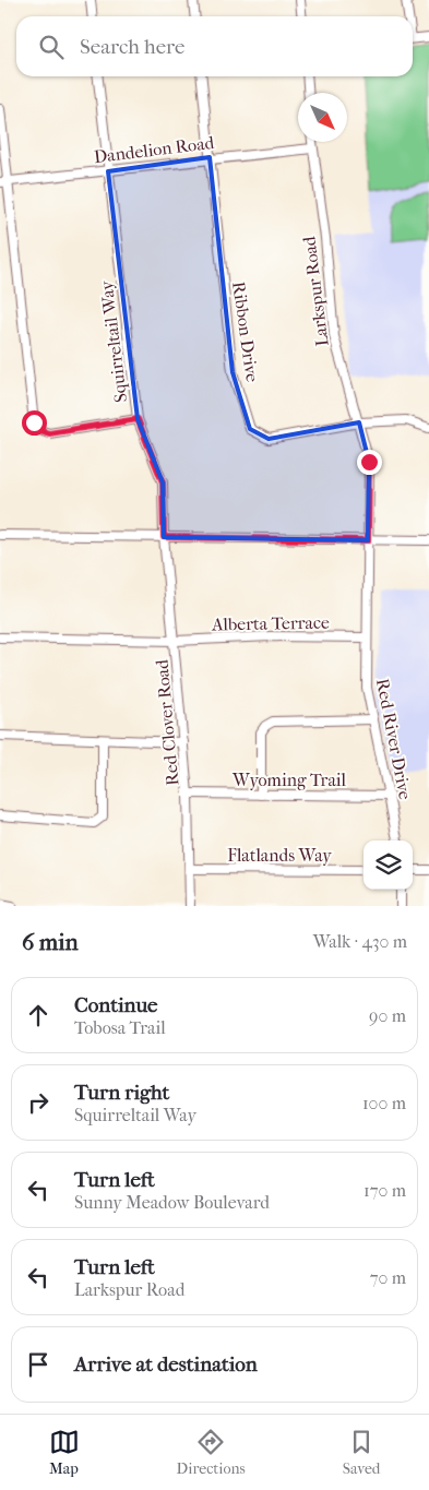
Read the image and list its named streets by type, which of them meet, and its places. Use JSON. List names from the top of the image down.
{
  "streets": {
    "street": [
      "Dandelion Road",
      "Larkspur Road",
      "Ribbon Drive",
      "Squirreltail Way",
      "Alberta Terrace",
      "Red Clover Road",
      "Red River Drive",
      "Wyoming Trail",
      "Flatlands Way"
    ]
  },
  "crossings": [
    ["Dandelion Road", "Larkspur Road"],
    ["Dandelion Road", "Ribbon Drive"],
    ["Dandelion Road", "Squirreltail Way"],
    ["Larkspur Road", "Ribbon Drive"],
    ["Larkspur Road", "Red River Drive"],
    ["Squirreltail Way", "Red Clover Road"],
    ["Alberta Terrace", "Red Clover Road"],
    ["Alberta Terrace", "Red River Drive"],
    ["Red Clover Road", "Wyoming Trail"],
    ["Red Clover Road", "Flatlands Way"],
    ["Red River Drive", "Wyoming Trail"]
  ],
  "north": "bottom right",
  "page": {
    "search": "Search here",
    "heading": ["6 min", "Walk · 430 m"],
    "list": [
      ["Continue", "Tobosa Trail", "90 m"],
      ["Turn right", "Squirreltail Way", "100 m"],
      ["Turn left", "Sunny Meadow Boulevard", "170 m"],
      ["Turn left", "Larkspur Road", "70 m"],
      "Arrive at destination"
    ],
    "nav": ["Map", "Directions", "Saved"]
  }
}
